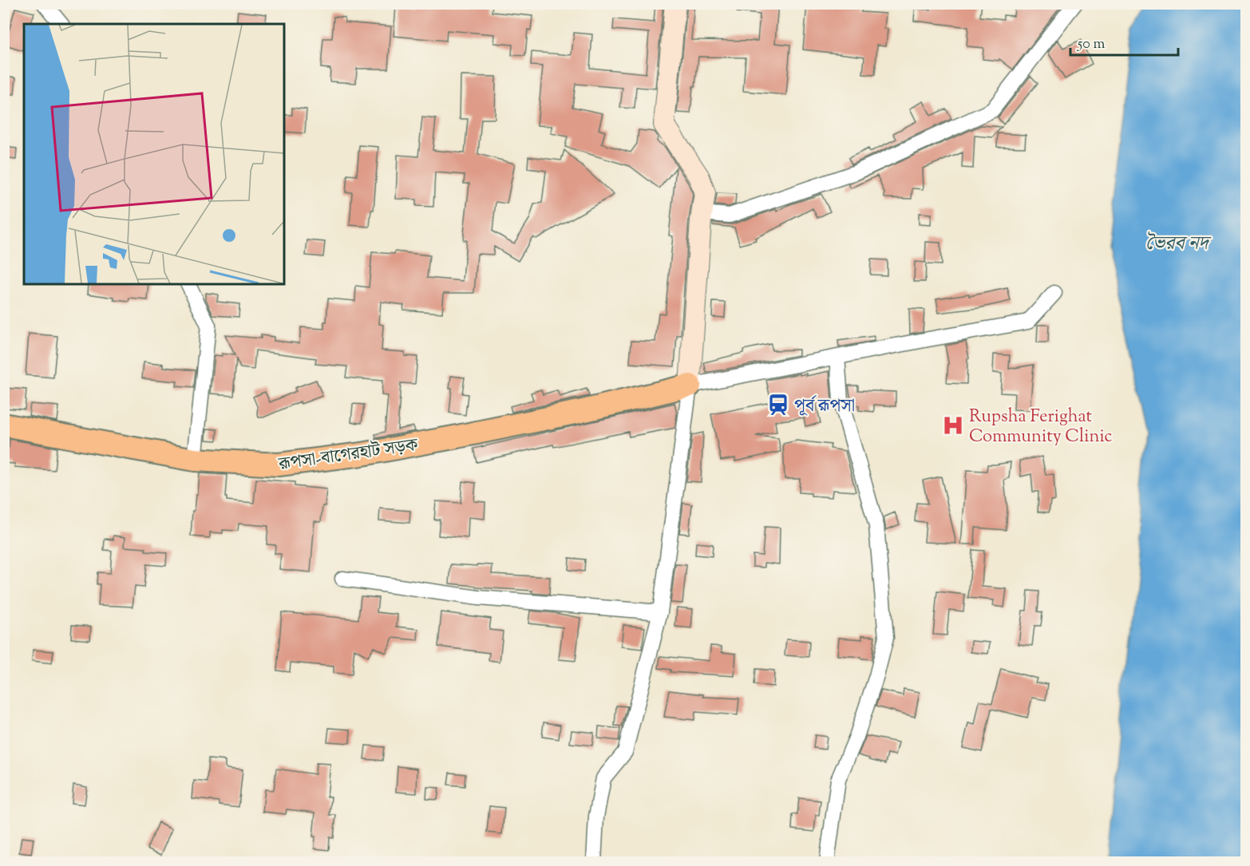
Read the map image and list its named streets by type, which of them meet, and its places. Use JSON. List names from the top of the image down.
{
  "streets": {
    "main road": ["রূপসা-বাগেরহাট সড়ক"]
  },
  "water": ["ভৈরব নদ"],
  "places": {
    "station": ["পূর্ব রূপসা"],
    "hospital": ["Rupsha Ferighat Community Clinic"]
  },
  "scale_bar": "50 m"
}
